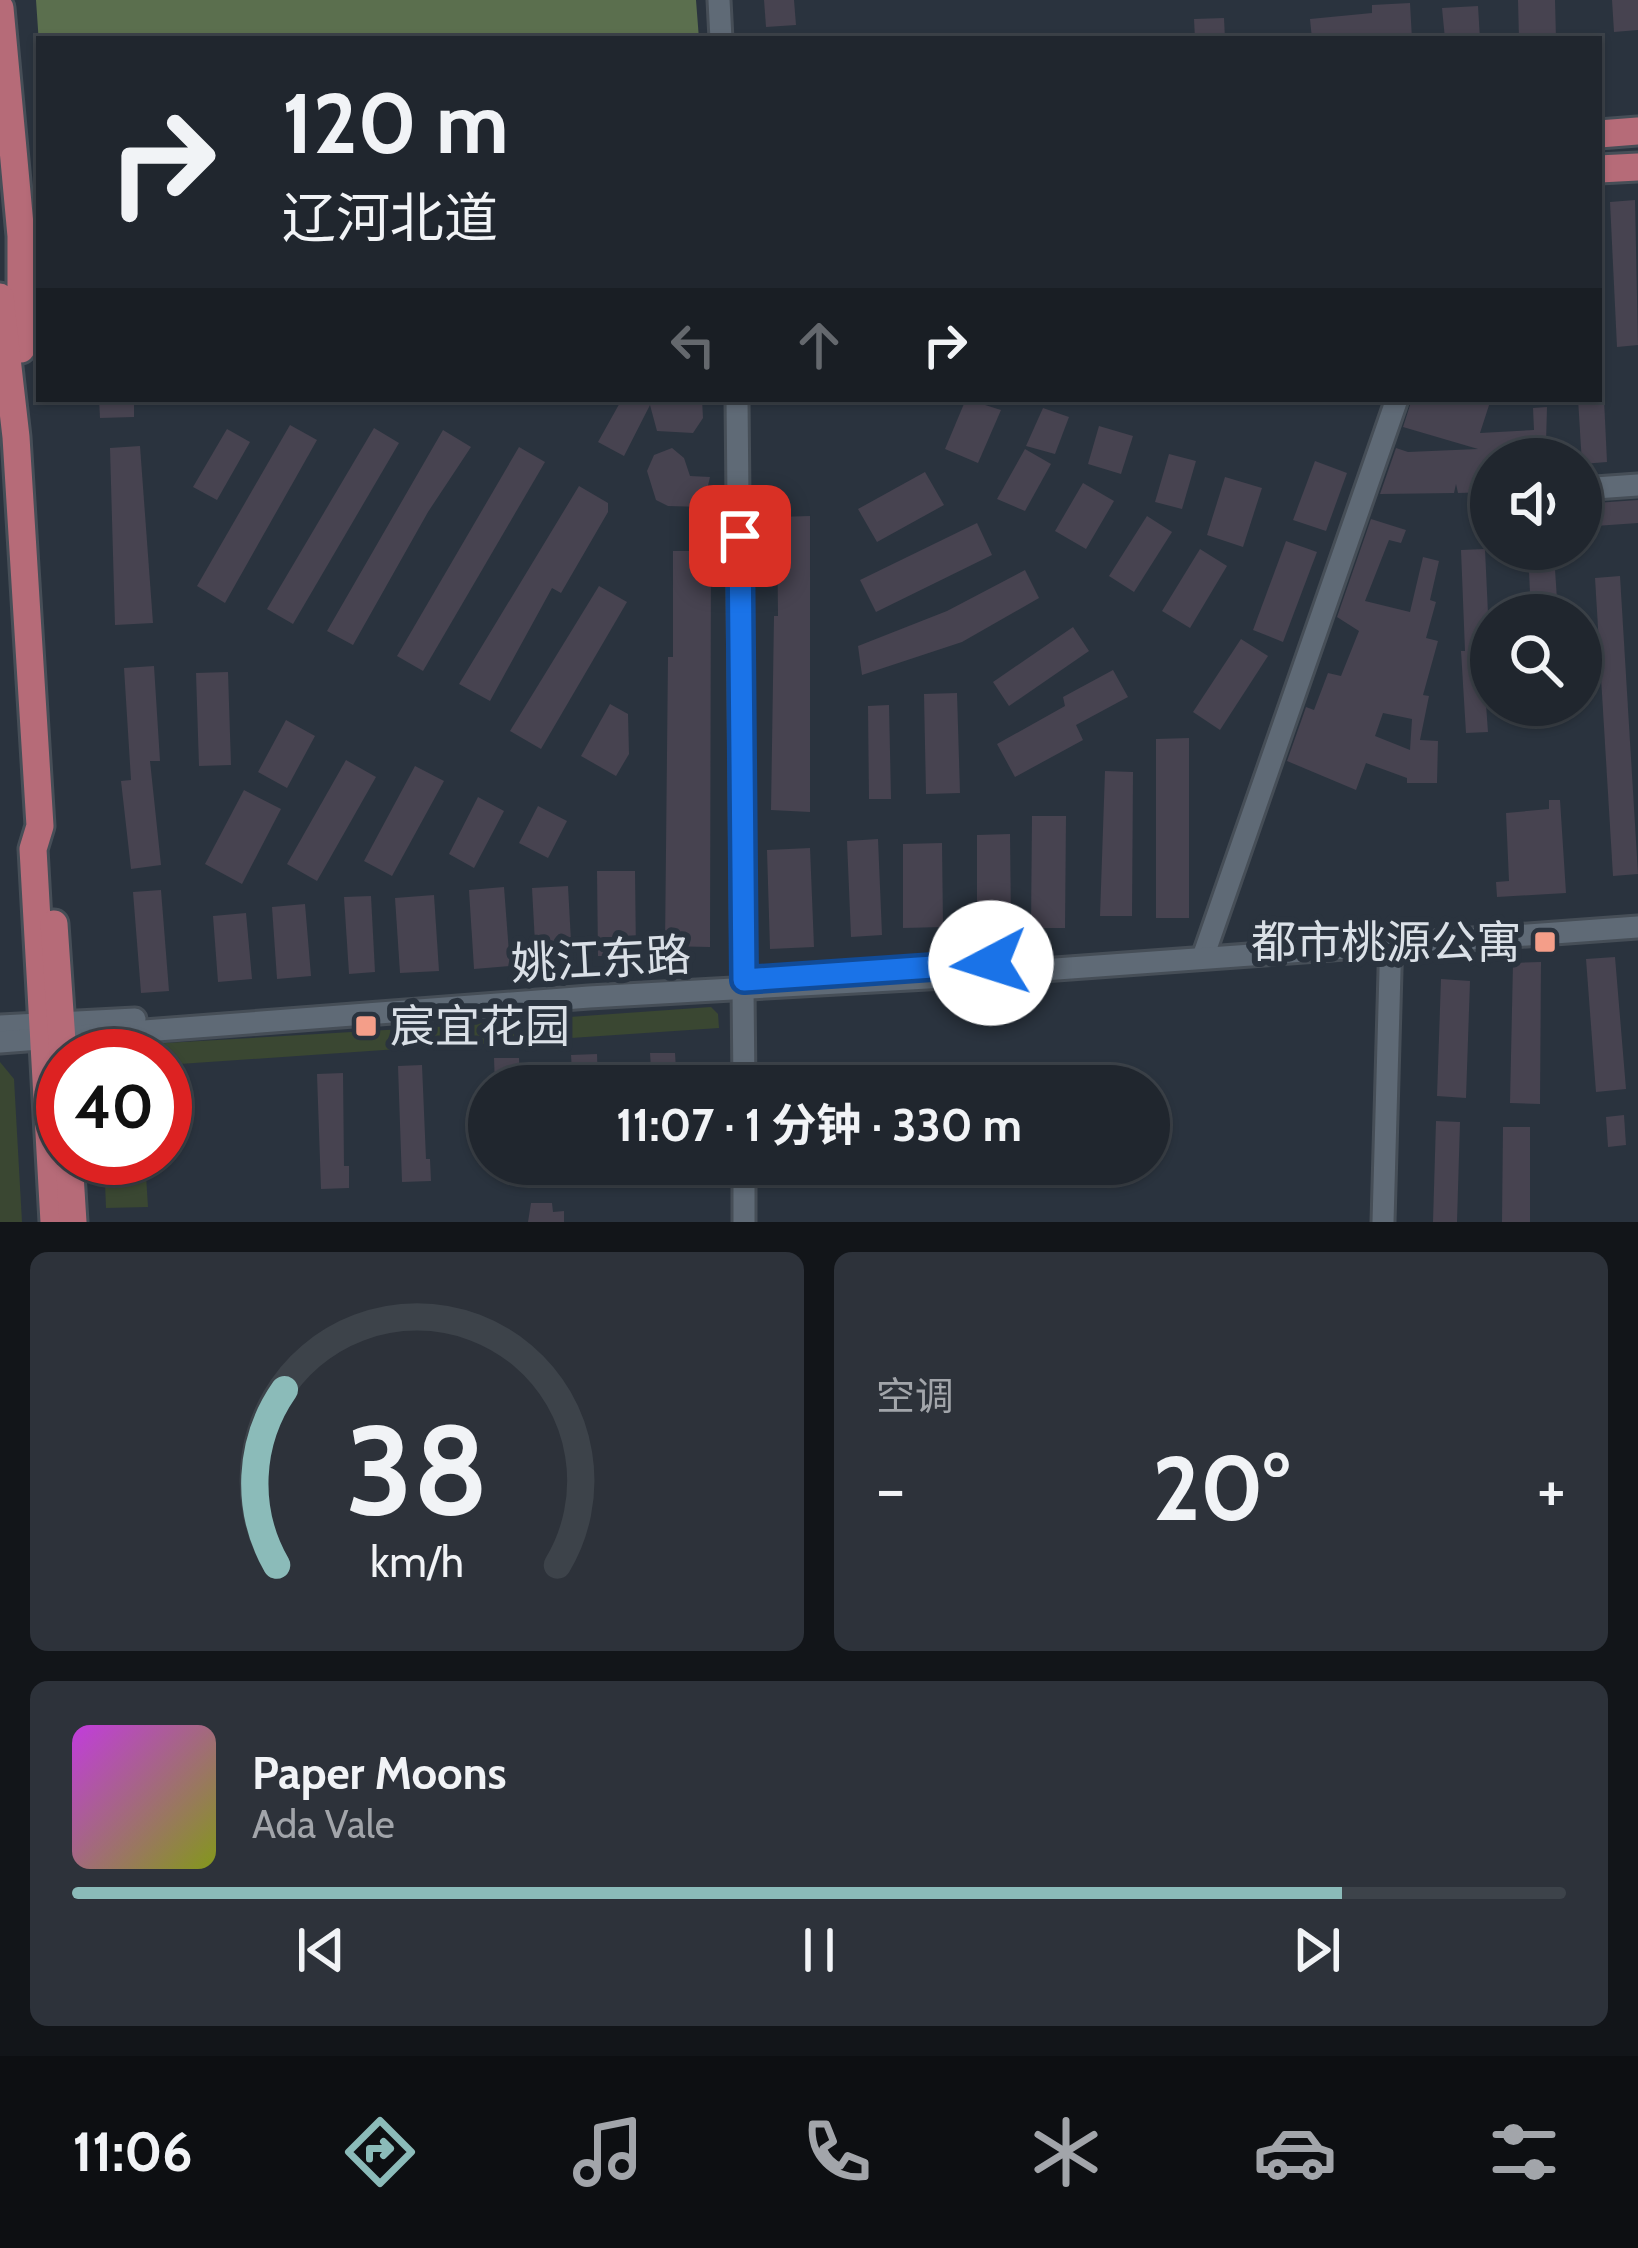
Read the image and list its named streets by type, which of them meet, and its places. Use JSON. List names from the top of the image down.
{
  "streets": {
    "street": ["姚江东路"]
  },
  "places": {
    "transit": ["都市桃源公寓", "宸宜花园"]
  },
  "page": {
    "turn": ["120 m", "辽河北道"],
    "limit": "40",
    "trip": "11:07 · 1 分钟 · 330 m",
    "tile": "空调",
    "heat": ["−", "20°", "+"],
    "song": ["Paper Moons", "Ada Vale"],
    "tabs": "11:06",
    "gauge": ["38", "km/h"]
  }
}
